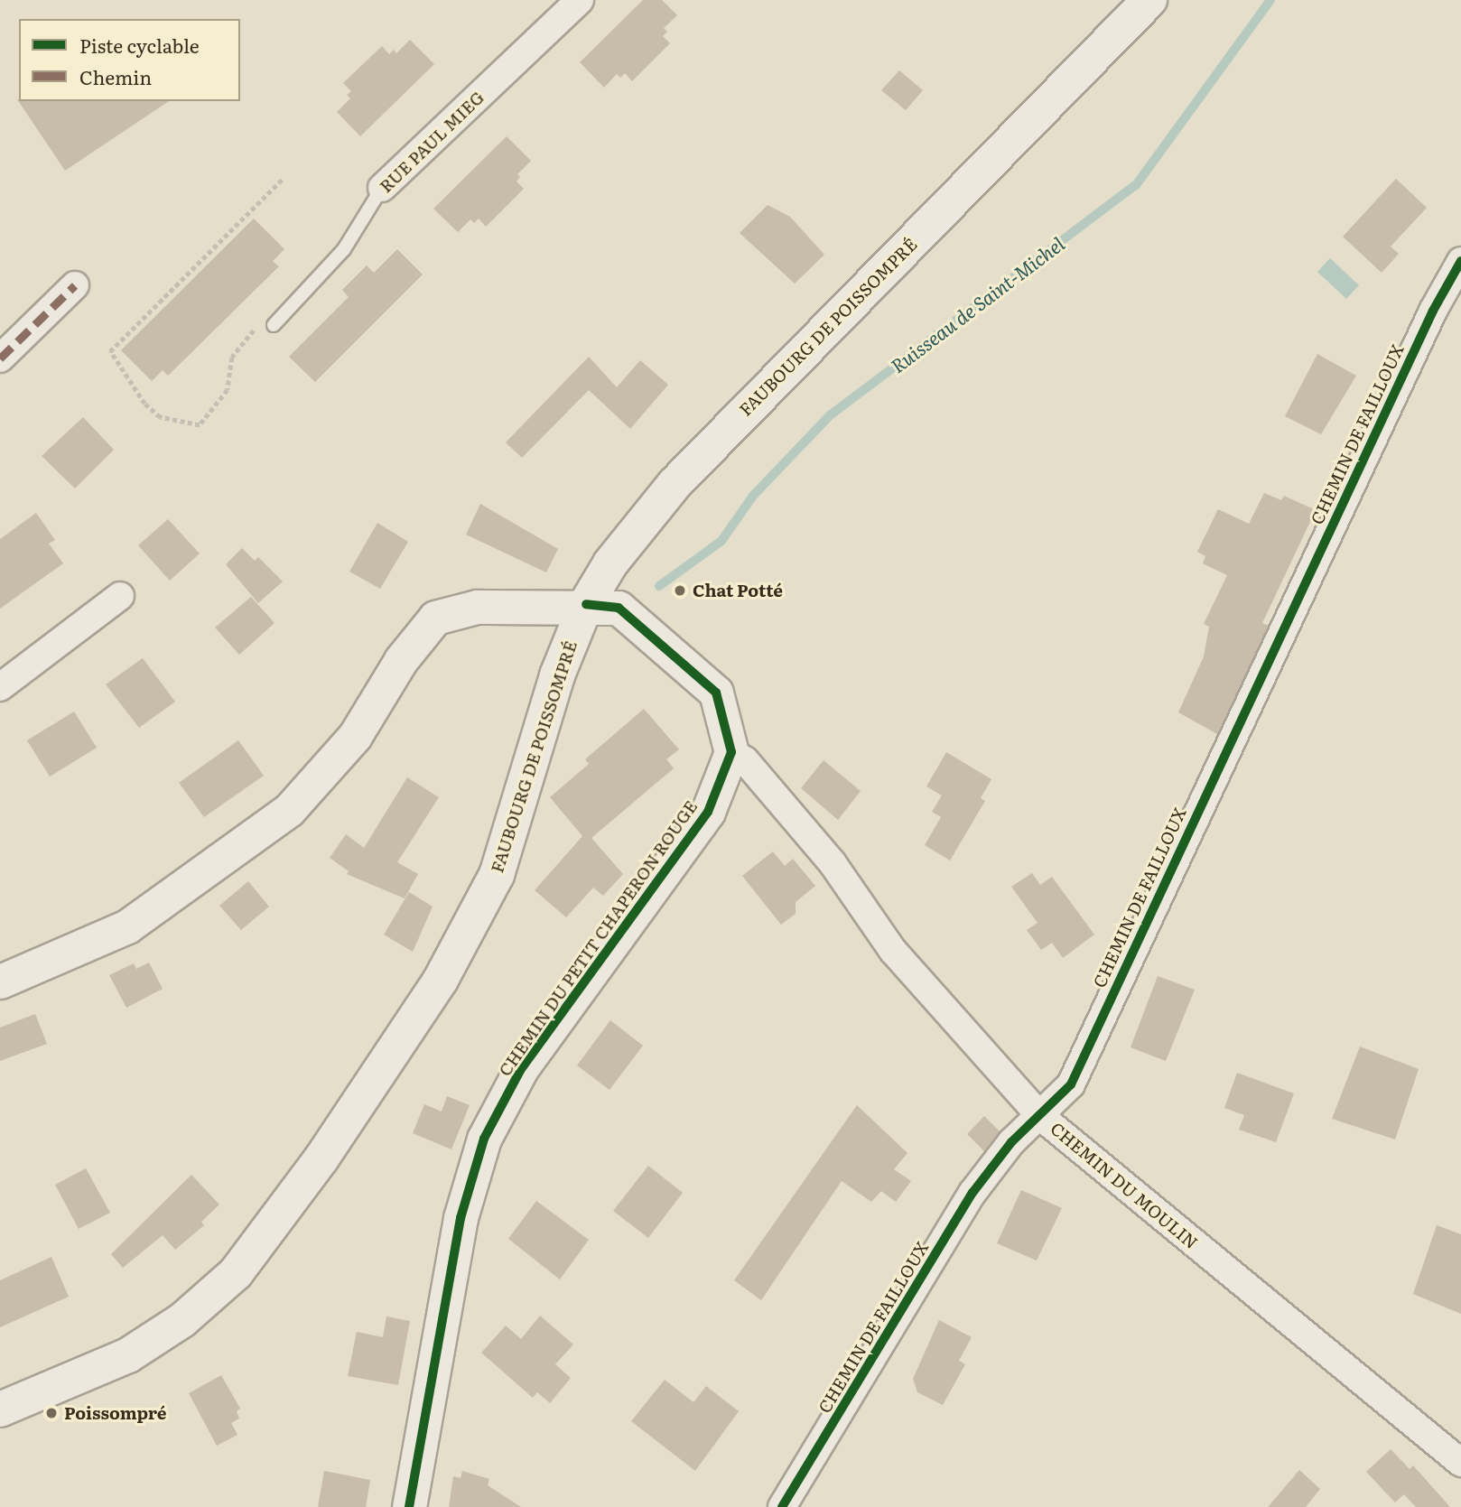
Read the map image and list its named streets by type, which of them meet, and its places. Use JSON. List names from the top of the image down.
{
  "streets": {
    "main road": ["FAUBOURG DE POISSOMPRÉ"],
    "street": [
      "RUE PAUL MIEG",
      "CHEMIN DE FAILLOUX",
      "CHEMIN DU PETIT CHAPERON ROUGE",
      "CHEMIN DU MOULIN"
    ]
  },
  "crossings": [
    ["CHEMIN DE FAILLOUX", "CHEMIN DU MOULIN"],
    ["CHEMIN DU PETIT CHAPERON ROUGE", "CHEMIN DU MOULIN"]
  ],
  "water": ["Ruisseau de Saint-Michel"],
  "places": ["Chat Potté", "Poissompré"],
  "legend": ["Piste cyclable", "Chemin"]
}
